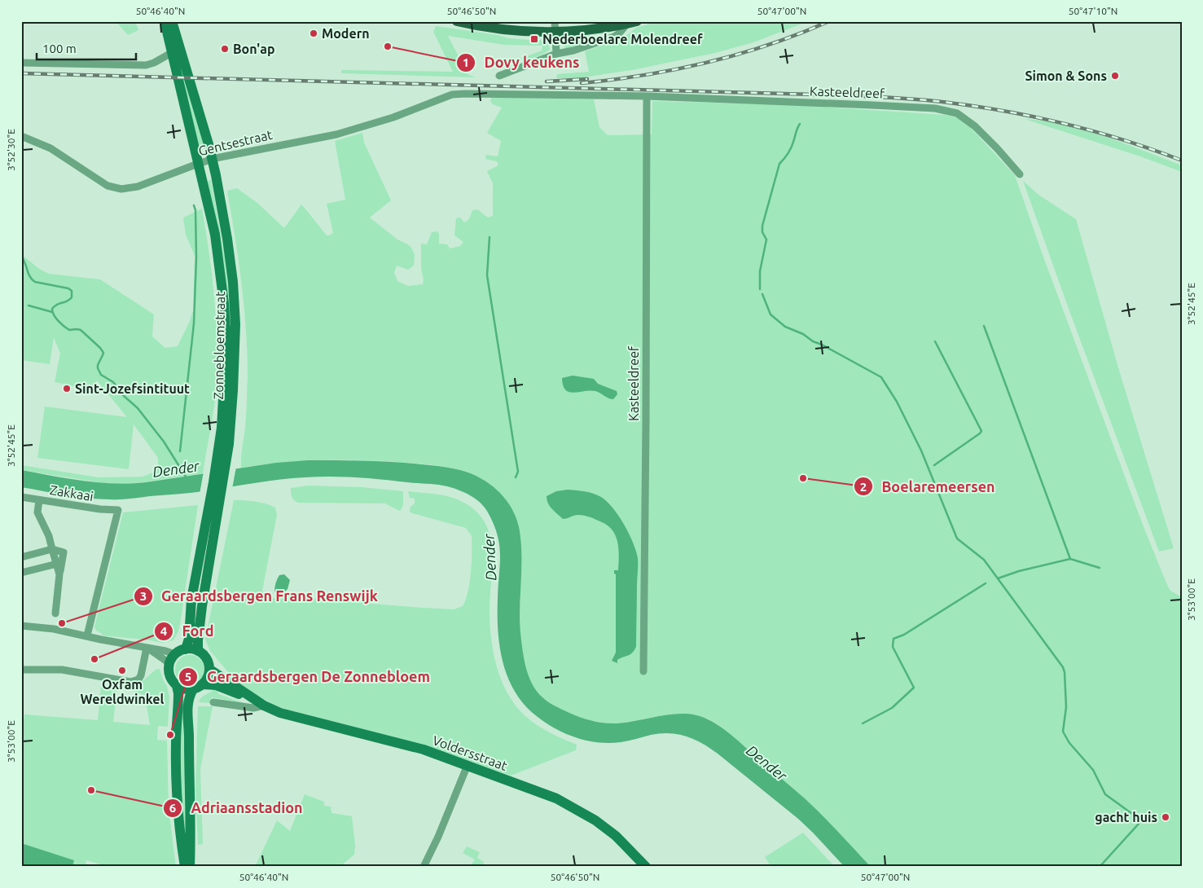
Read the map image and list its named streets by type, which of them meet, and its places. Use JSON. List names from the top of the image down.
{
  "streets": {
    "main road": ["Zonnebloemstraat", "Voldersstraat"],
    "street": ["Kasteeldreef", "Gentsestraat", "Zakkaai"]
  },
  "crossings": [
    ["Kasteeldreef", "Gentsestraat"],
    ["Gentsestraat", "Zonnebloemstraat"],
    ["Zonnebloemstraat", "Voldersstraat"]
  ],
  "water": ["Dender"],
  "places": {
    "other": [
      "Modern",
      "Dovy keukens",
      "Bon'ap",
      "Simon & Sons",
      "Sint-Jozefsintituut",
      "Boelaremeersen",
      "Geraardsbergen Frans Renswijk",
      "Ford",
      "Oxfam Wereldwinkel",
      "Geraardsbergen De Zonnebloem",
      "Adriaansstadion",
      "gacht huis"
    ],
    "transit": ["Nederboelare Molendreef"]
  },
  "scale_bar": "100 m",
  "coordinates": [
    "50°46'40\"N",
    "50°46'50\"N",
    "50°47'00\"N",
    "50°47'10\"N",
    "3°52'30\"E",
    "3°52'45\"E",
    "3°53'00\"E"
  ]
}
